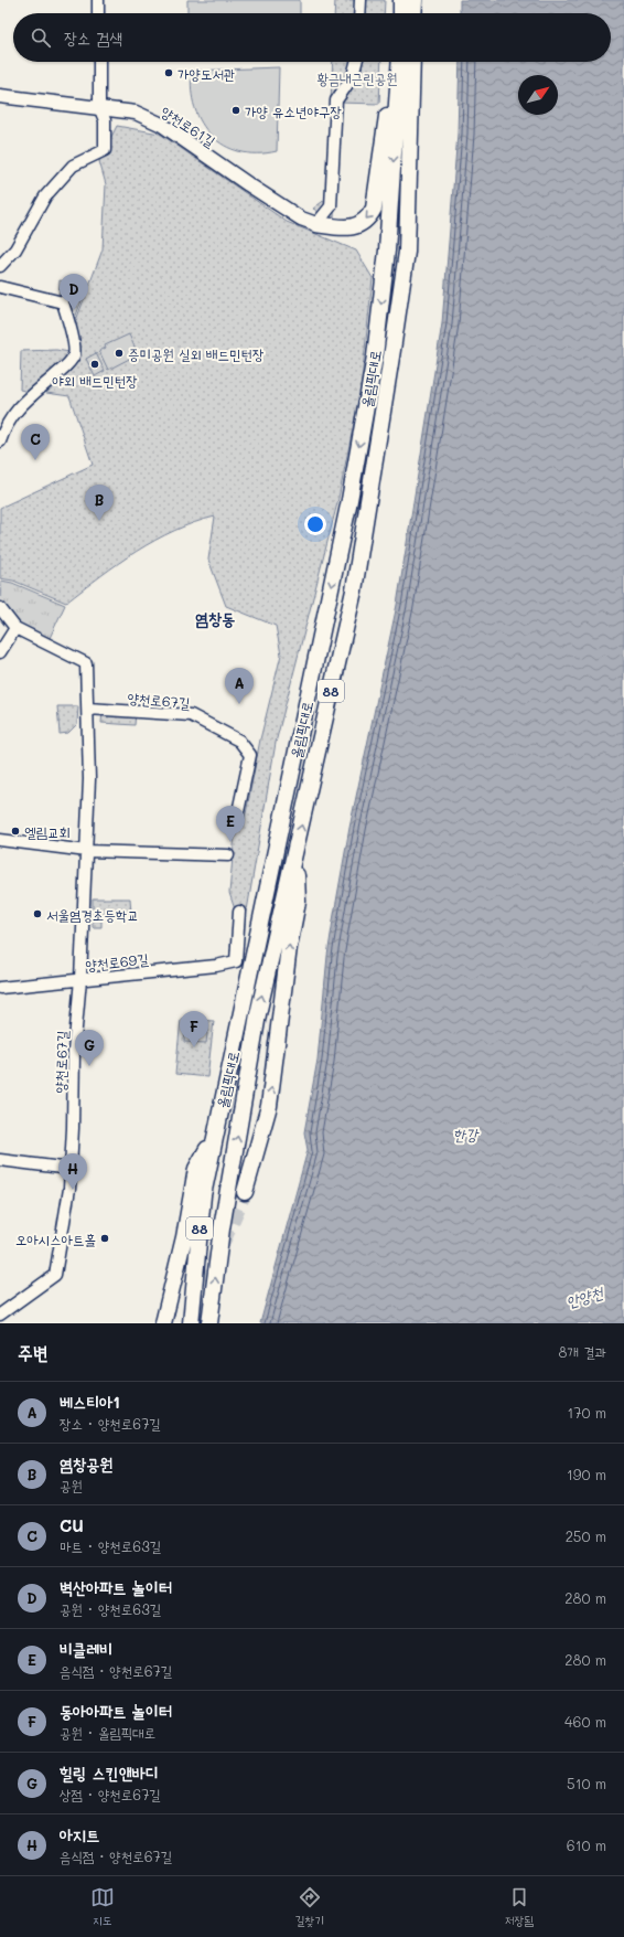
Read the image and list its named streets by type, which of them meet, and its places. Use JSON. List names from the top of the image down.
{
  "streets": {
    "highway": ["올림픽대로", "88"],
    "main road": ["양천로61길"],
    "street": ["양천로67길", "양천로69길"]
  },
  "crossings": [
    ["양천로67길", "양천로69길"]
  ],
  "districts": ["염창동"],
  "water": ["한강", "안양천"],
  "parks": ["황금내근린공원"],
  "places": [
    "가양도서관",
    "가양 유소년야구장",
    "증미공원 실외 배드민턴장",
    "야외 배드민턴장",
    "엘림교회",
    "서울염경초등학교",
    "오아시스아트홀"
  ],
  "north": "top right",
  "page": {
    "search": "장소 검색",
    "pins": [
      "D",
      "C",
      "B",
      "A",
      "E",
      "F",
      "G",
      "H"
    ],
    "heading": ["주변", "8개 결과"],
    "list": [
      {
        "mark": "A",
        "name": "베스티아1",
        "note": "장소 · 양천로67길",
        "value": "170 m"
      },
      {
        "mark": "B",
        "name": "염창공원",
        "note": "공원",
        "value": "190 m"
      },
      {
        "mark": "C",
        "name": "CU",
        "note": "마트 · 양천로63길",
        "value": "250 m"
      },
      {
        "mark": "D",
        "name": "벽산아파트 놀이터",
        "note": "공원 · 양천로63길",
        "value": "280 m"
      },
      {
        "mark": "E",
        "name": "비클레비",
        "note": "음식점 · 양천로67길",
        "value": "280 m"
      },
      {
        "mark": "F",
        "name": "동아아파트 놀이터",
        "note": "공원 · 올림픽대로",
        "value": "460 m"
      },
      {
        "mark": "G",
        "name": "힐링 스킨앤바디",
        "note": "상점 · 양천로67길",
        "value": "510 m"
      },
      {
        "mark": "H",
        "name": "아지트",
        "note": "음식점 · 양천로67길",
        "value": "610 m"
      }
    ],
    "nav": ["지도", "길찾기", "저장됨"]
  }
}
